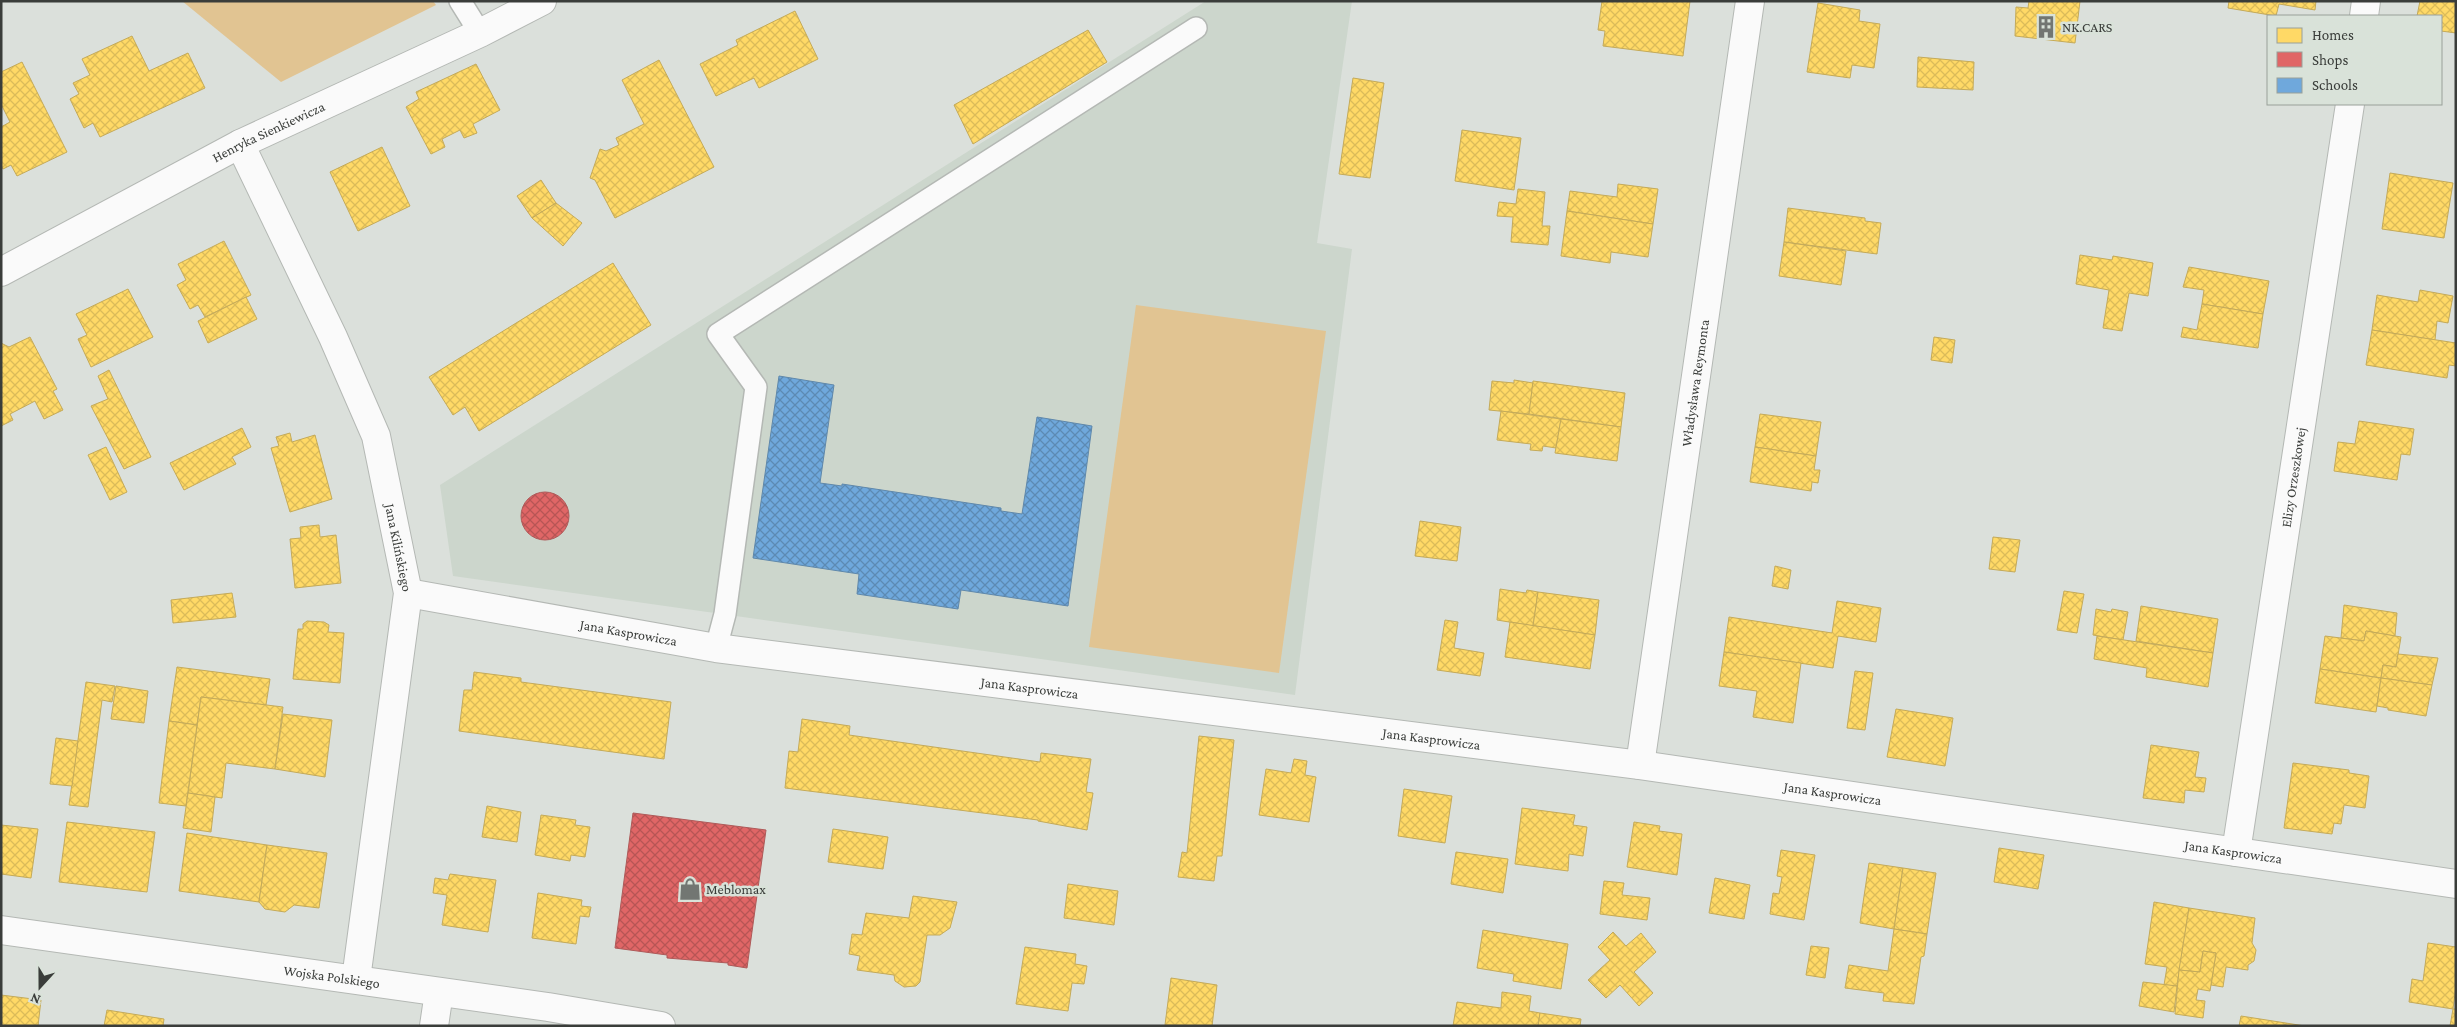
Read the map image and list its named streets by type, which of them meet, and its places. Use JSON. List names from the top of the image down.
{
  "streets": {
    "street": [
      "Henryka Sienkiewicza",
      "Władysława Reymonta",
      "Elizy Orzeszkowej",
      "Jana Kilińskiego",
      "Jana Kasprowicza",
      "Wojska Polskiego"
    ]
  },
  "crossings": [
    ["Henryka Sienkiewicza", "Jana Kilińskiego"],
    ["Władysława Reymonta", "Jana Kasprowicza"],
    ["Elizy Orzeszkowej", "Jana Kasprowicza"],
    ["Jana Kilińskiego", "Jana Kasprowicza"],
    ["Jana Kilińskiego", "Wojska Polskiego"]
  ],
  "places": {
    "building": ["NK.CARS"],
    "shop": ["Meblomax"]
  },
  "legend": ["Homes", "Shops", "Schools"],
  "north": "bottom"
}
